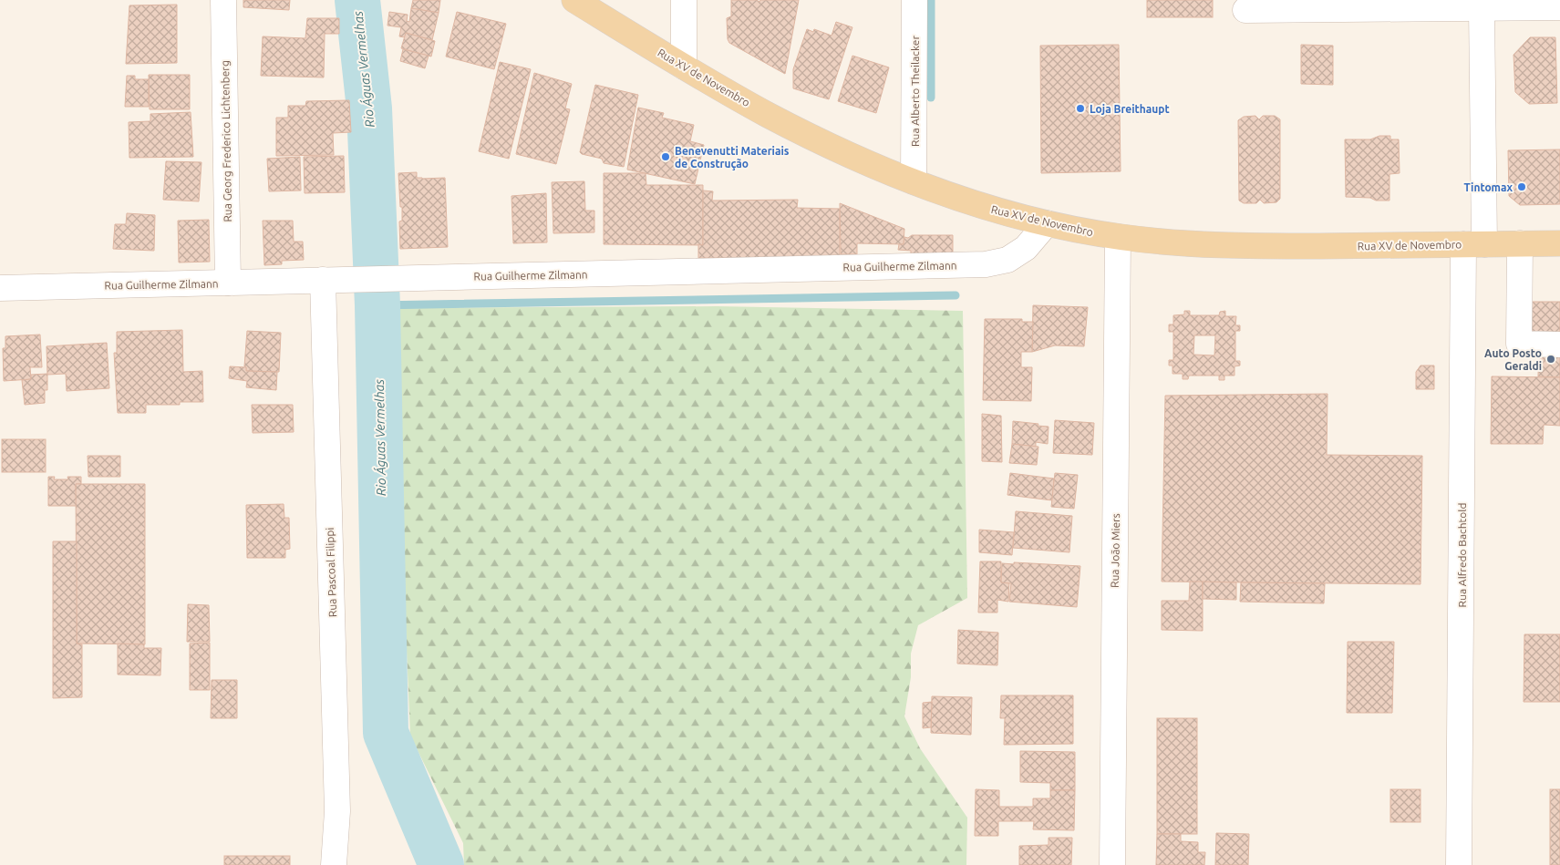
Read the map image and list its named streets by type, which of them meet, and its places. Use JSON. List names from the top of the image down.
{
  "streets": {
    "main road": ["Rua XV de Novembro"],
    "street": [
      "Rua Alberto Theilacker",
      "Rua Georg Frederico Lichtenberg",
      "Rua Guilherme Zilmann",
      "Rua João Miers",
      "Rua Alfredo Bachtold",
      "Rua Pascoal Filippi"
    ]
  },
  "crossings": [
    ["Rua XV de Novembro", "Rua Alberto Theilacker"],
    ["Rua XV de Novembro", "Rua Guilherme Zilmann"],
    ["Rua XV de Novembro", "Rua João Miers"],
    ["Rua XV de Novembro", "Rua Alfredo Bachtold"],
    ["Rua Georg Frederico Lichtenberg", "Rua Guilherme Zilmann"],
    ["Rua Guilherme Zilmann", "Rua Pascoal Filippi"]
  ],
  "water": ["Rio Águas Vermelhas"],
  "places": [
    "Loja Breithaupt",
    "Benevenutti Materiais de Construção",
    "Tintomax",
    "Auto Posto Geraldi"
  ]
}
